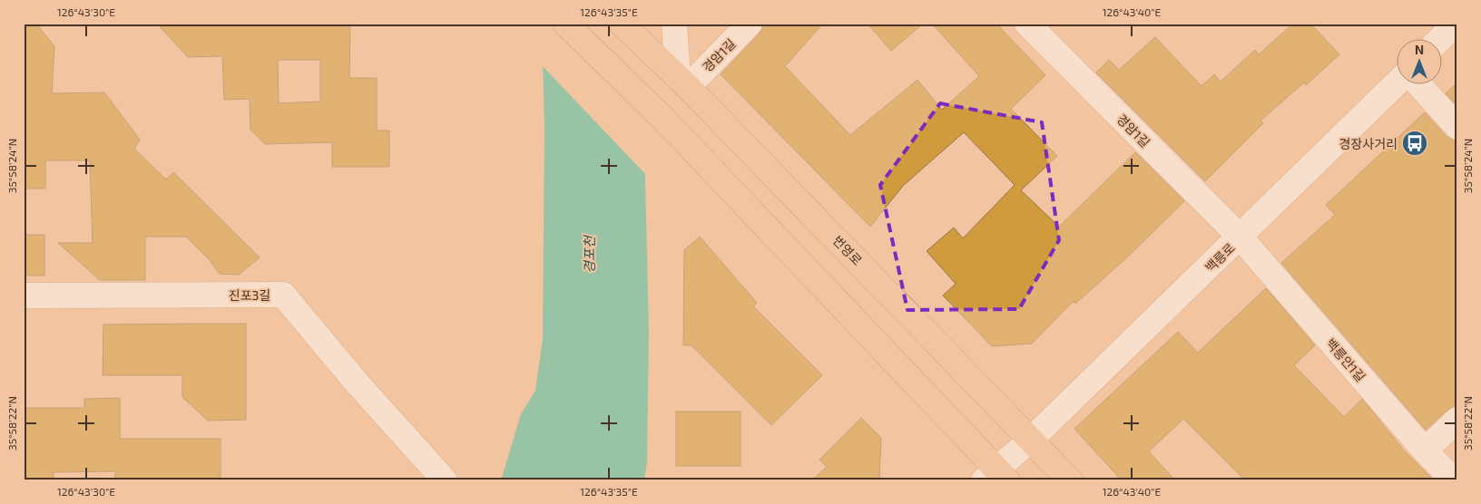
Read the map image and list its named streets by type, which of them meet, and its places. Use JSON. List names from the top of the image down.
{
  "streets": {
    "main road": ["번영로"],
    "street": [
      "경암1길",
      "백릉로",
      "진포3길",
      "백릉안1길"
    ]
  },
  "crossings": [
    ["경암1길", "번영로"],
    ["경암1길", "백릉로"],
    ["경암1길", "백릉안1길"],
    ["번영로", "백릉로"],
    ["백릉로", "백릉안1길"]
  ],
  "water": ["경포천"],
  "places": {
    "bus stop": ["경장사거리"]
  },
  "north": "top",
  "coordinates": [
    "126°43'30\"E",
    "126°43'35\"E",
    "126°43'40\"E",
    "35°58'24\"N",
    "35°58'22\"N"
  ]
}
